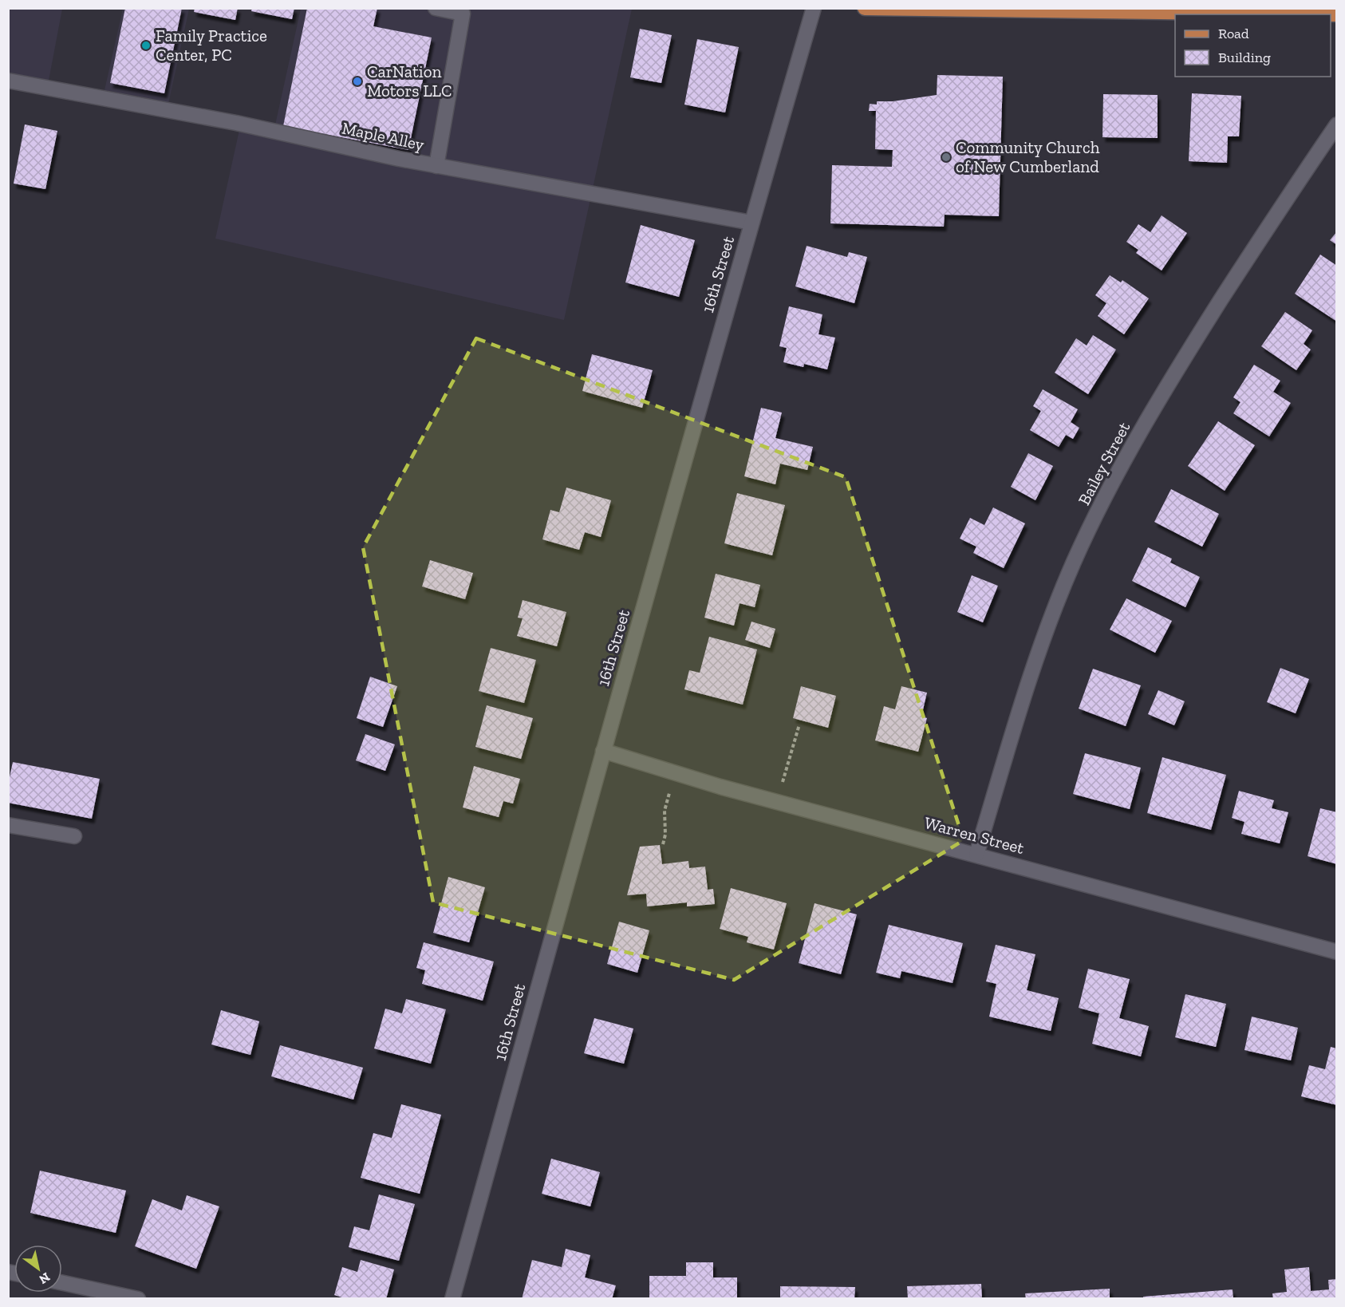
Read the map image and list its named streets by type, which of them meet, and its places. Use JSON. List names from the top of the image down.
{
  "streets": {
    "street": [
      "Maple Alley",
      "16th Street",
      "Bailey Street",
      "Warren Street"
    ]
  },
  "crossings": [
    ["Maple Alley", "16th Street"],
    ["16th Street", "Warren Street"],
    ["Bailey Street", "Warren Street"]
  ],
  "places": ["Family Practice Center, PC", "CarNation Motors LLC", "Community Church of New Cumberland"],
  "legend": ["Road", "Building"],
  "north": "bottom right"
}
